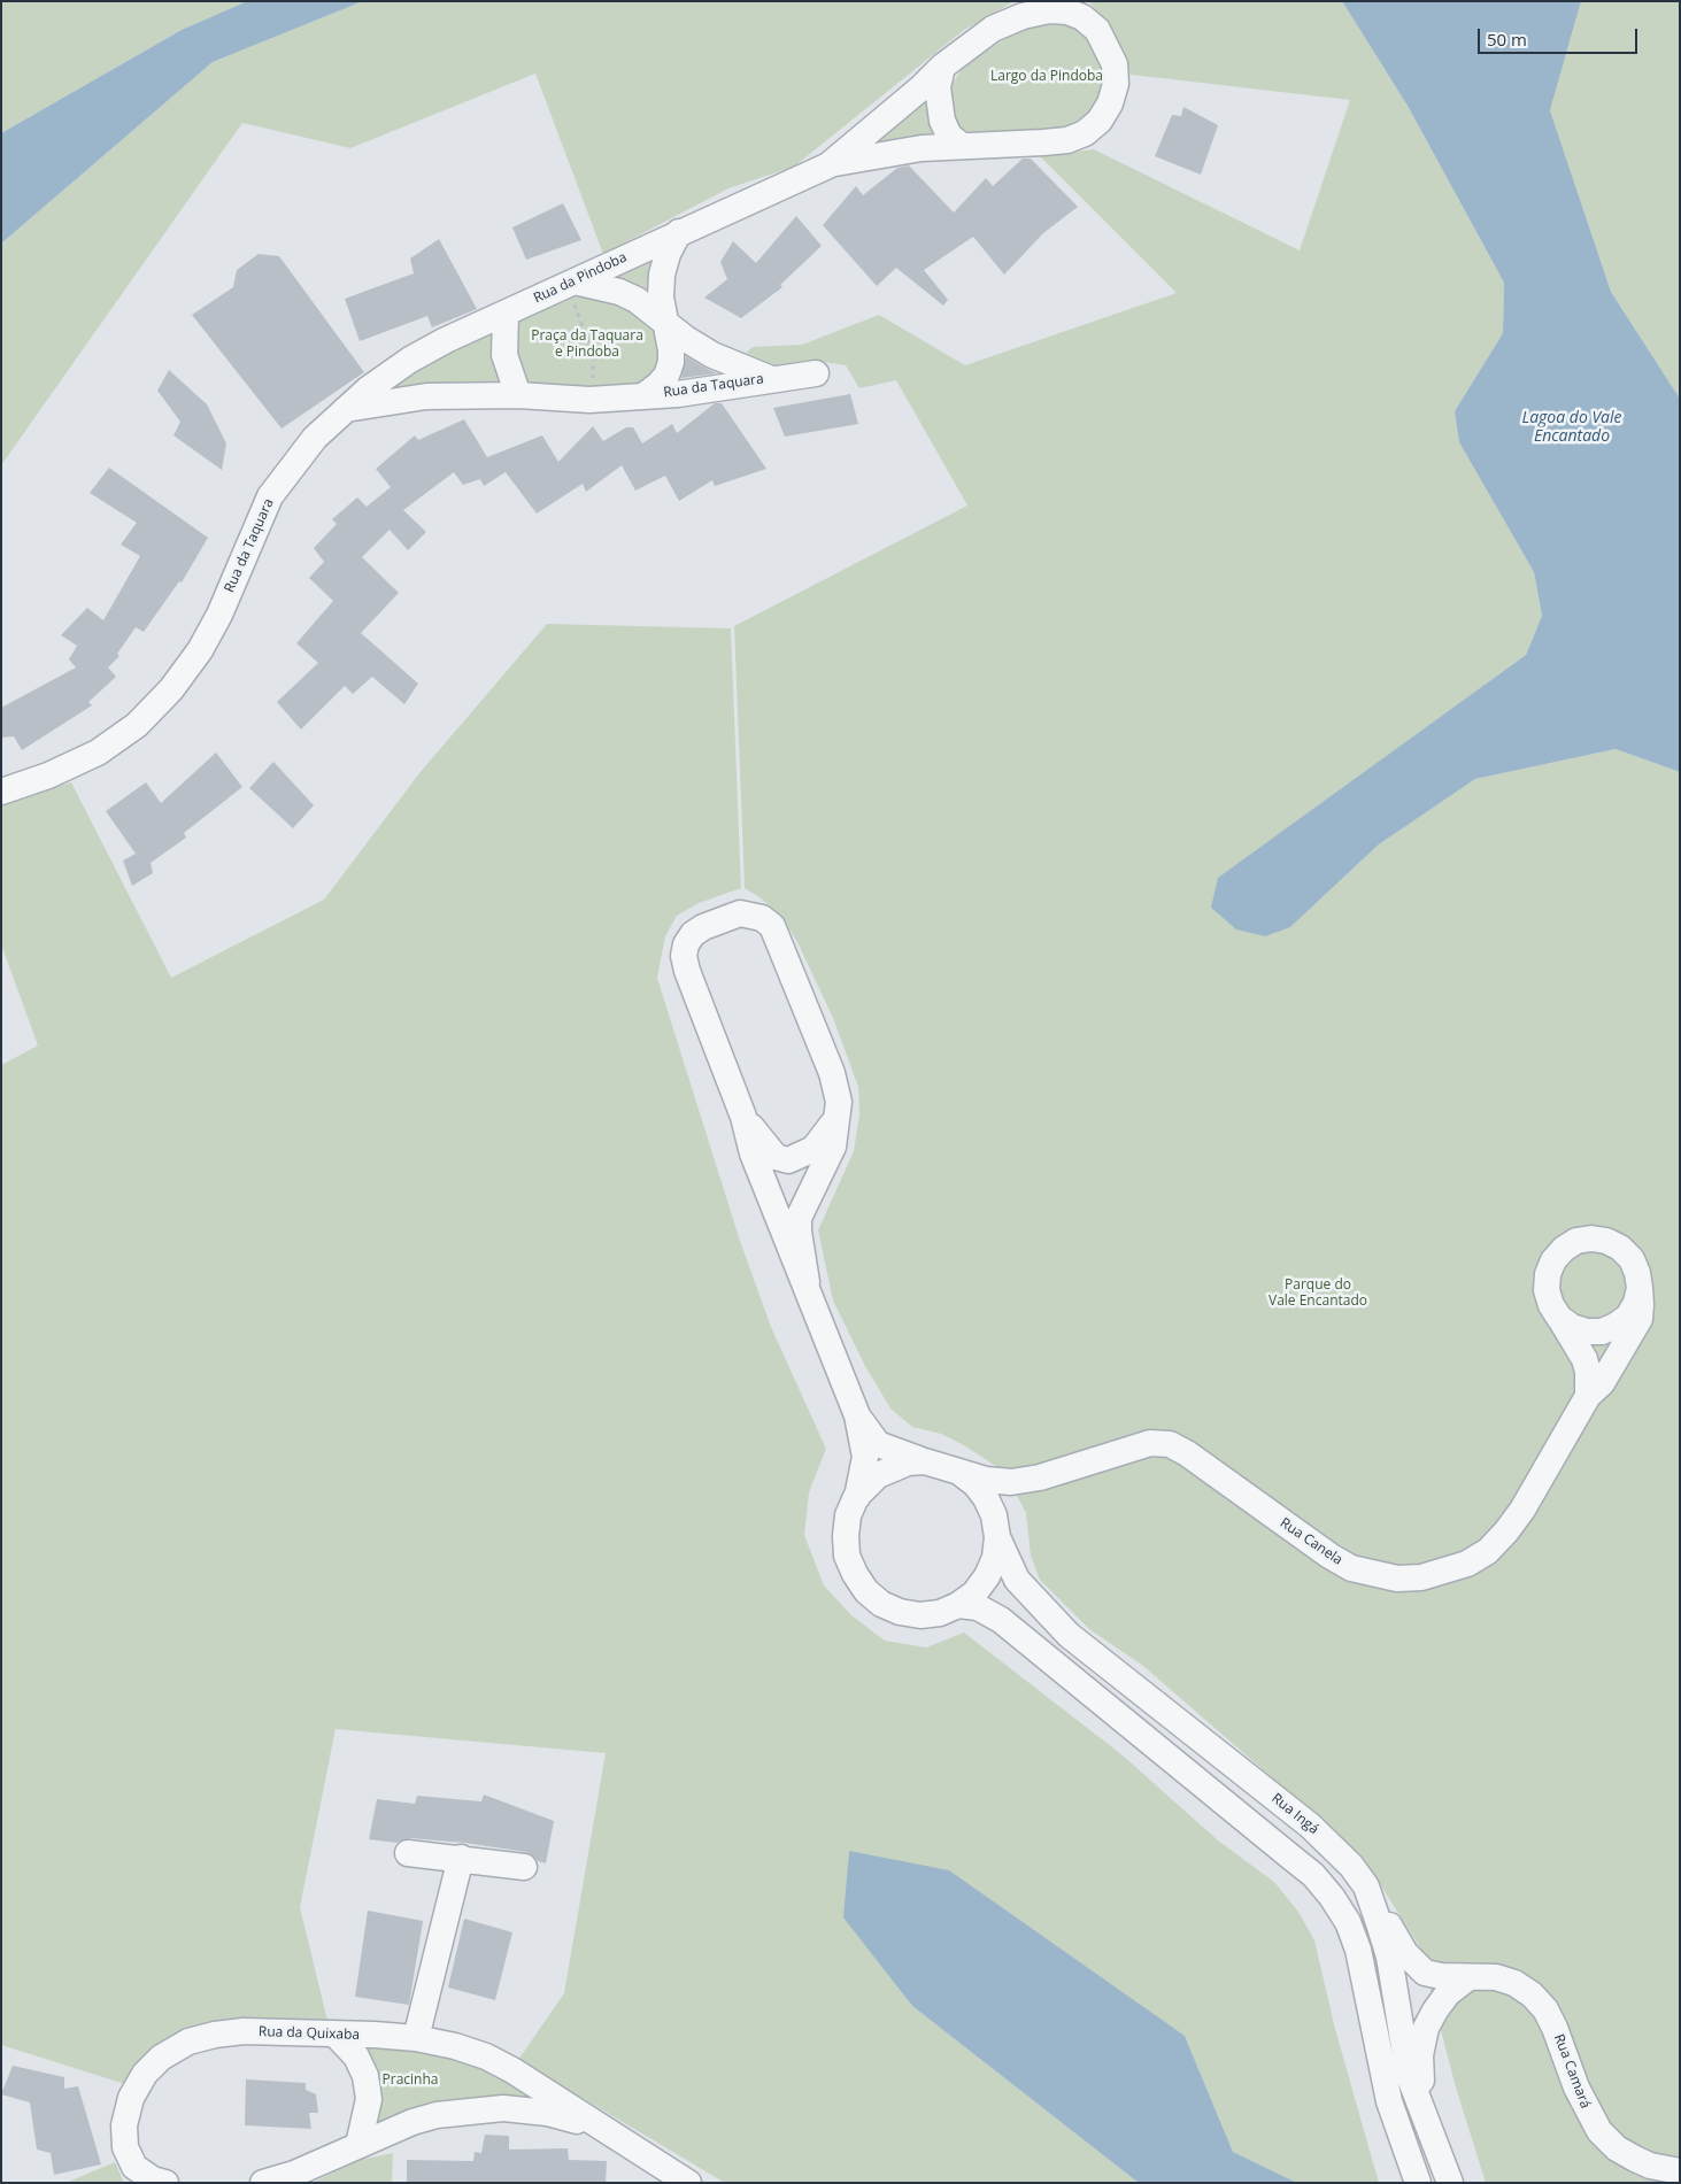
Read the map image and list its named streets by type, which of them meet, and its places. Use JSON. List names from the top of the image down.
{
  "streets": {
    "street": [
      "Rua da Pindoba",
      "Rua da Taquara",
      "Rua Canela",
      "Rua Ingá",
      "Rua da Quixaba",
      "Rua Camará"
    ]
  },
  "crossings": [
    ["Rua da Pindoba", "Rua da Taquara"],
    ["Rua Canela", "Rua Ingá"],
    ["Rua Ingá", "Rua Camará"]
  ],
  "water": ["Lagoa do Vale Encantado"],
  "parks": [
    "Largo da Pindoba",
    "Praça da Taquara e Pindoba",
    "Parque do Vale Encantado",
    "Pracinha"
  ],
  "scale_bar": "50 m"
}
